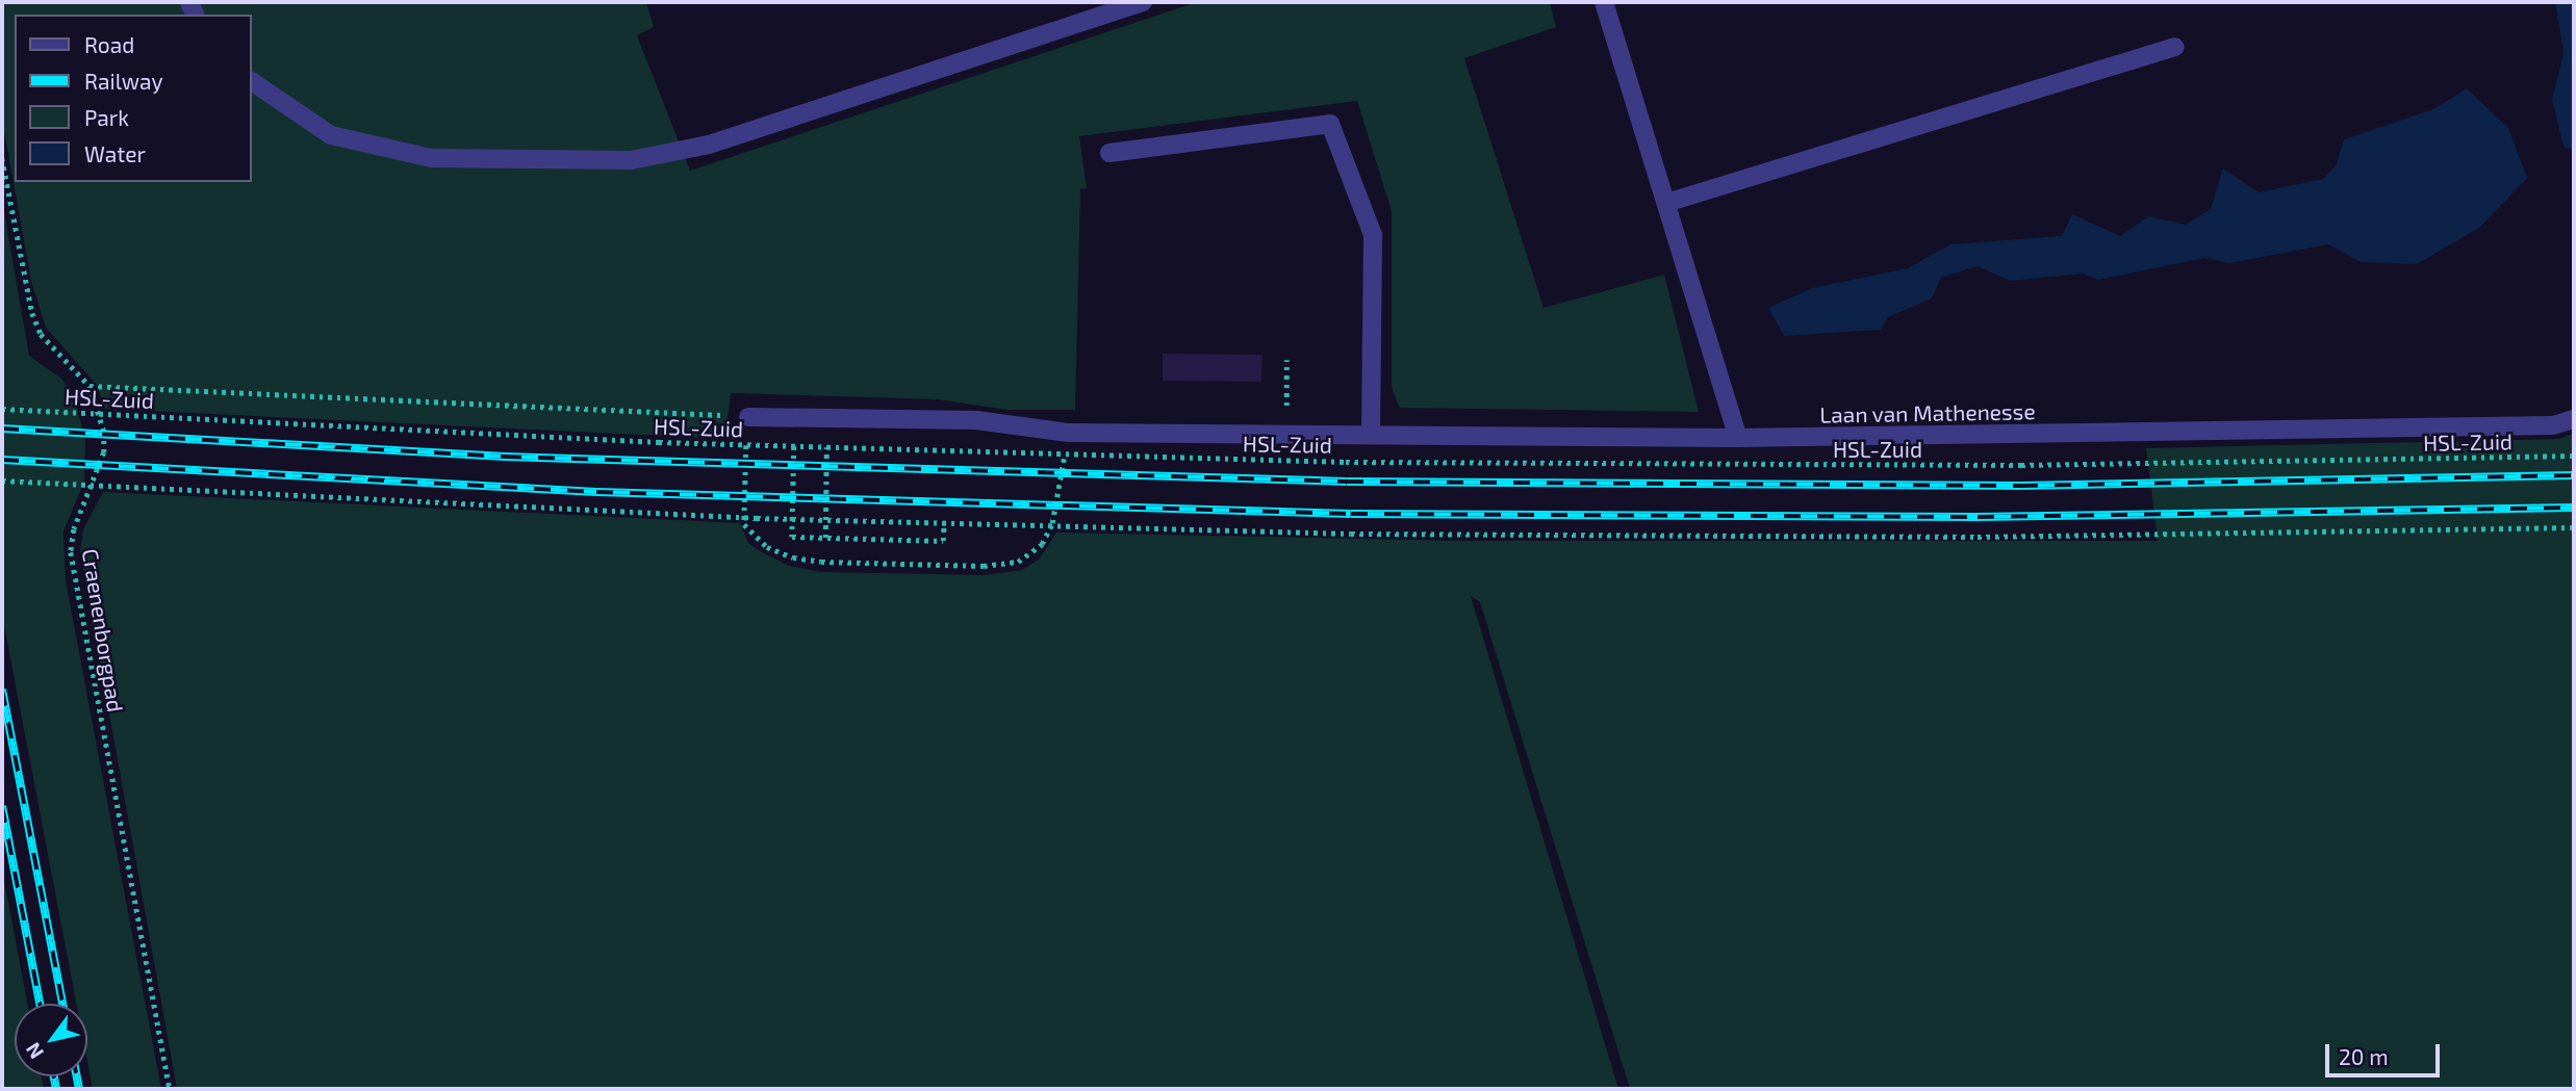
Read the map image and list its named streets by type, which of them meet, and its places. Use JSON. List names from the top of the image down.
{
  "streets": {
    "street": ["Laan van Mathenesse"],
    "path": ["HSL-Zuid", "Craenenborgpad"]
  },
  "legend": [
    "Road",
    "Railway",
    "Park",
    "Water"
  ],
  "scale_bar": "20 m",
  "north": "bottom left"
}
